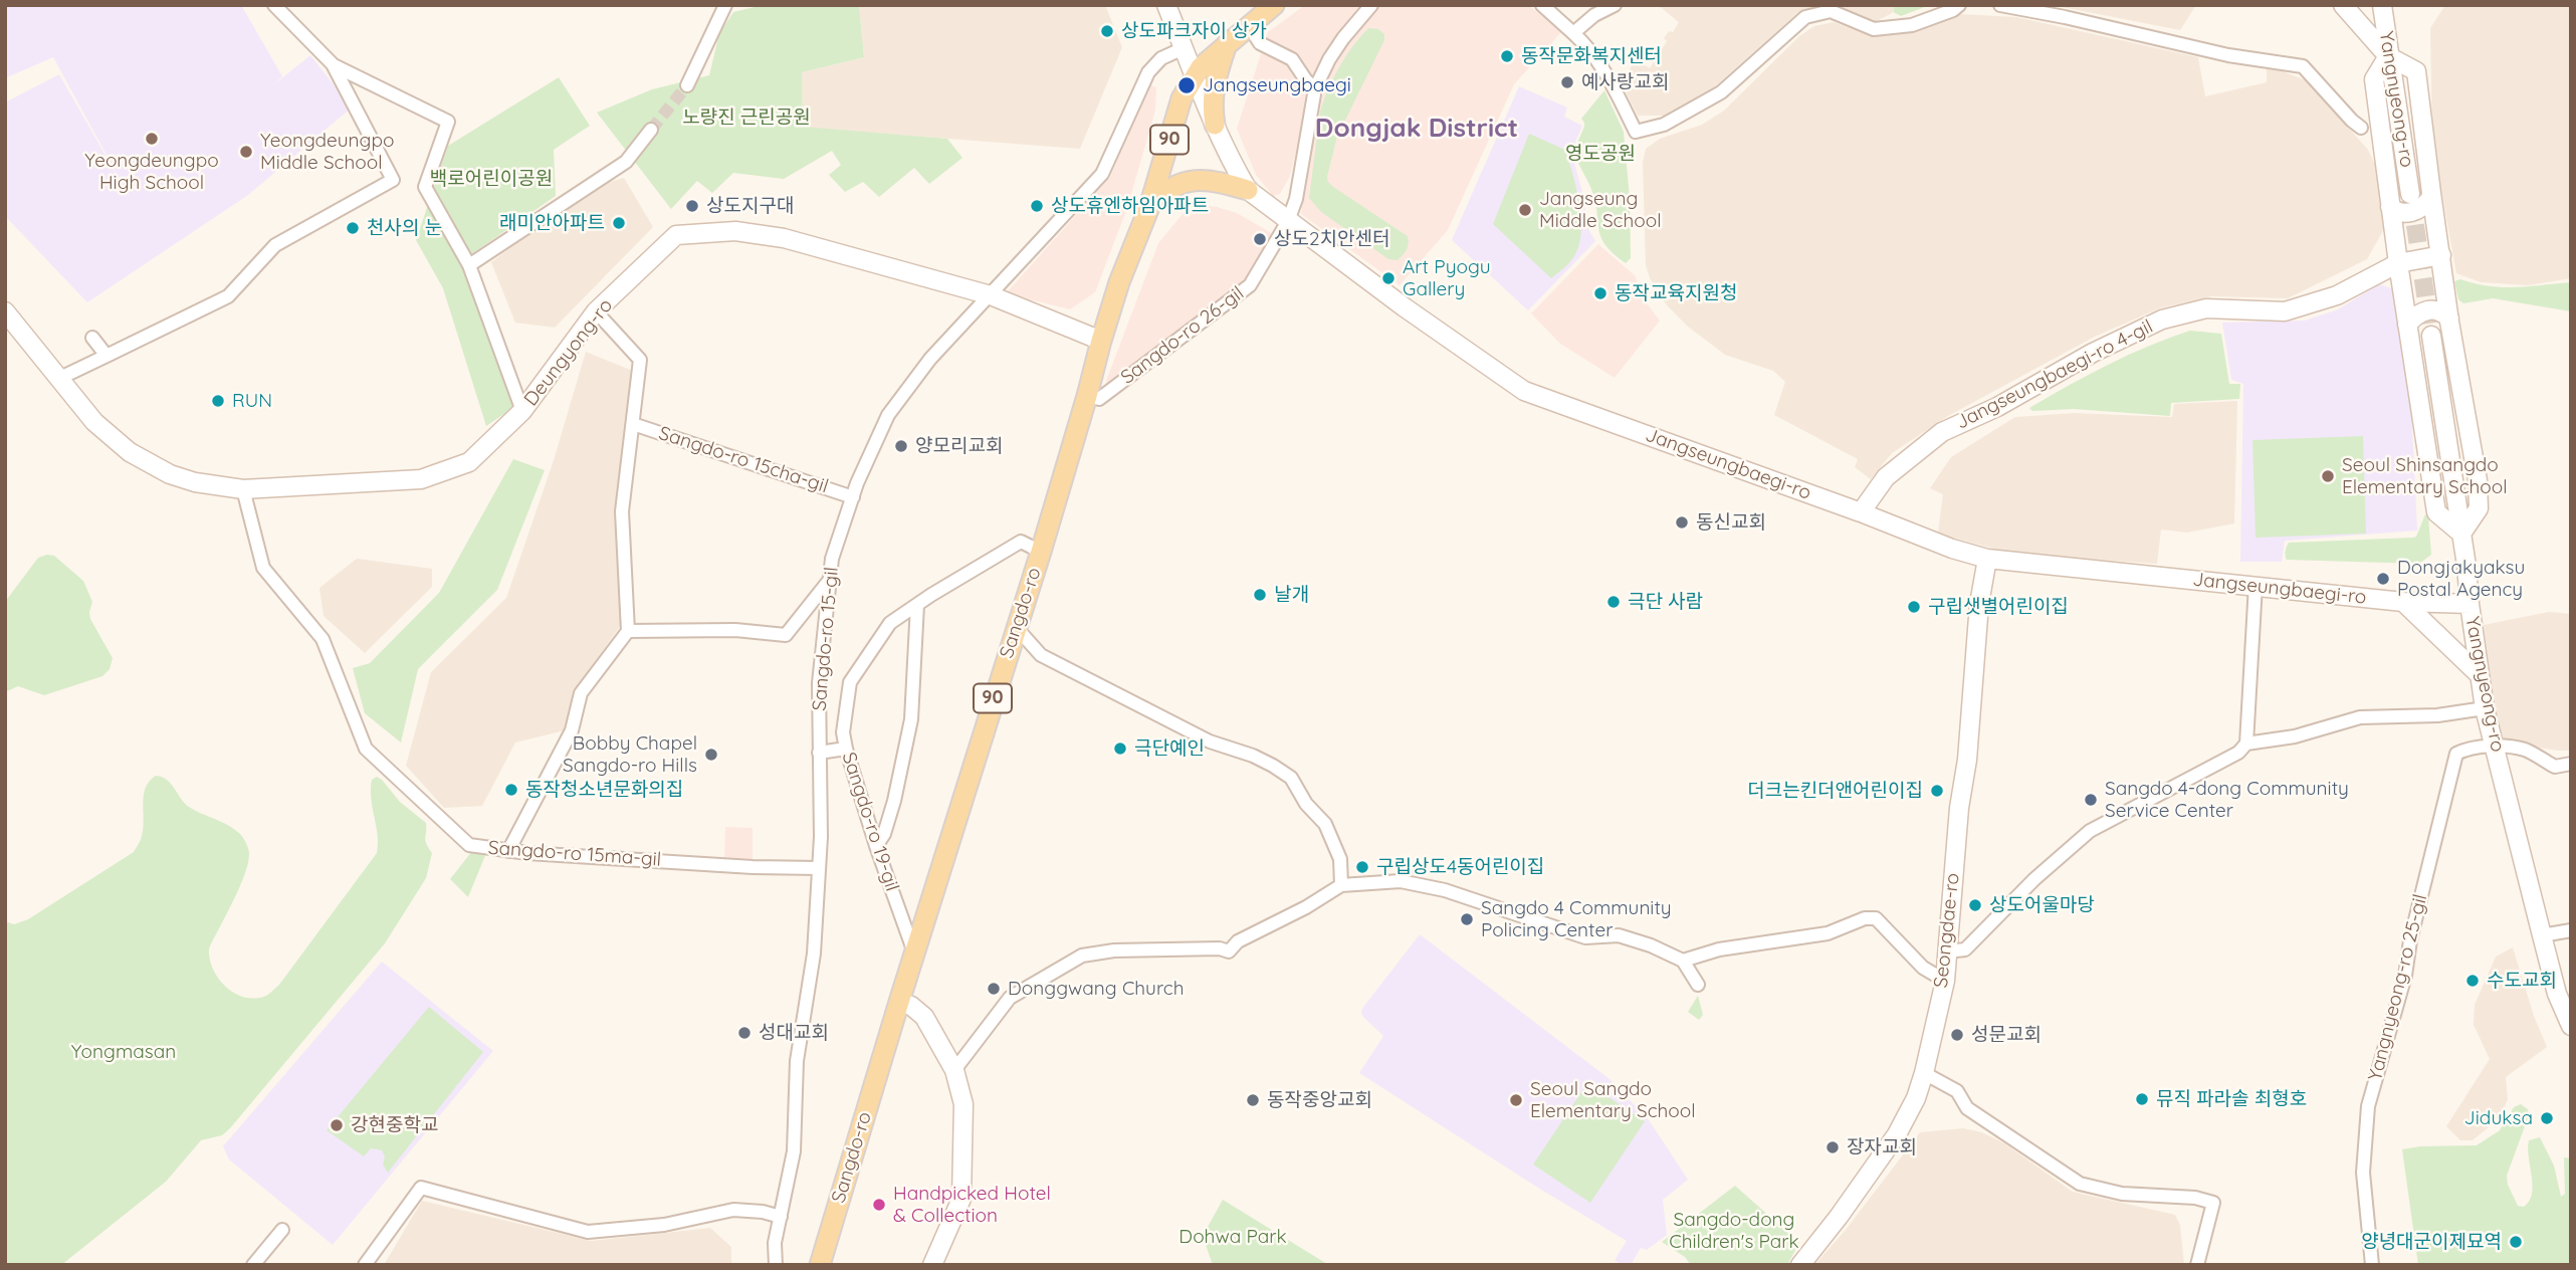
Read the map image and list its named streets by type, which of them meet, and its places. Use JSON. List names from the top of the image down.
{
  "streets": {
    "main road": [
      "Yangnyeong-ro",
      "90",
      "Deungyong-ro",
      "Jangseungbaegi-ro 4-gil",
      "Jangseungbaegi-ro",
      "Sangdo-ro",
      "Seongdae-ro"
    ],
    "street": [
      "Sangdo-ro 26-gil",
      "Sangdo-ro 15cha-gil",
      "Sangdo-ro 15-gil",
      "Sangdo-ro 19-gil",
      "Sangdo-ro 15ma-gil",
      "Yangnyeong-ro 25-gil"
    ]
  },
  "crossings": [
    ["Yangnyeong-ro", "Jangseungbaegi-ro"],
    ["Yangnyeong-ro", "Yangnyeong-ro 25-gil"],
    ["Sangdo-ro 26-gil", "Jangseungbaegi-ro"],
    ["Sangdo-ro 26-gil", "Sangdo-ro"],
    ["Deungyong-ro", "Sangdo-ro"],
    ["Deungyong-ro", "Sangdo-ro 15-gil"],
    ["Deungyong-ro", "Sangdo-ro 15ma-gil"],
    ["Jangseungbaegi-ro 4-gil", "Jangseungbaegi-ro"],
    ["Sangdo-ro 15cha-gil", "Sangdo-ro 15-gil"],
    ["Jangseungbaegi-ro", "Sangdo-ro"],
    ["Jangseungbaegi-ro", "Sangdo-ro 15-gil"],
    ["Jangseungbaegi-ro", "Seongdae-ro"],
    ["Sangdo-ro", "Sangdo-ro 19-gil"],
    ["Sangdo-ro 15-gil", "Sangdo-ro 15ma-gil"]
  ],
  "districts": ["Dongjak District"],
  "parks": [
    "노량진 근린공원",
    "영도공원",
    "백로어린이공원",
    "Yongmasan",
    "Sangdo-dong Children's Park",
    "Dohwa Park"
  ],
  "places": [
    "상도파크자이 상가",
    "동작문화복지센터",
    "예사랑교회",
    "Jangseungbaegi",
    "Yeongdeungpo High School",
    "Yeongdeungpo Middle School",
    "상도지구대",
    "상도휴엔하임아파트",
    "Jangseung Middle School",
    "래미안아파트",
    "천사의 눈",
    "상도2치안센터",
    "Art Pyogu Gallery",
    "동작교육지원청",
    "RUN",
    "양모리교회",
    "Seoul Shinsangdo Elementary School",
    "동신교회",
    "Dongjakyaksu Postal Agency",
    "날개",
    "극단 사람",
    "구립샛별어린이집",
    "극단예인",
    "Bobby Chapel Sangdo-ro Hills",
    "동작청소년문화의집",
    "더크는킨더앤어린이집",
    "Sangdo 4-dong Community Service Center",
    "구립상도4동어린이집",
    "상도어울마당",
    "Sangdo 4 Community Policing Center",
    "수도교회",
    "Donggwang Church",
    "성대교회",
    "성문교회",
    "뮤직 파라솔 최형호",
    "동작중앙교회",
    "Seoul Sangdo Elementary School",
    "Jiduksa",
    "강현중학교",
    "장자교회",
    "Handpicked Hotel & Collection",
    "양녕대군이제묘역"
  ]
}
